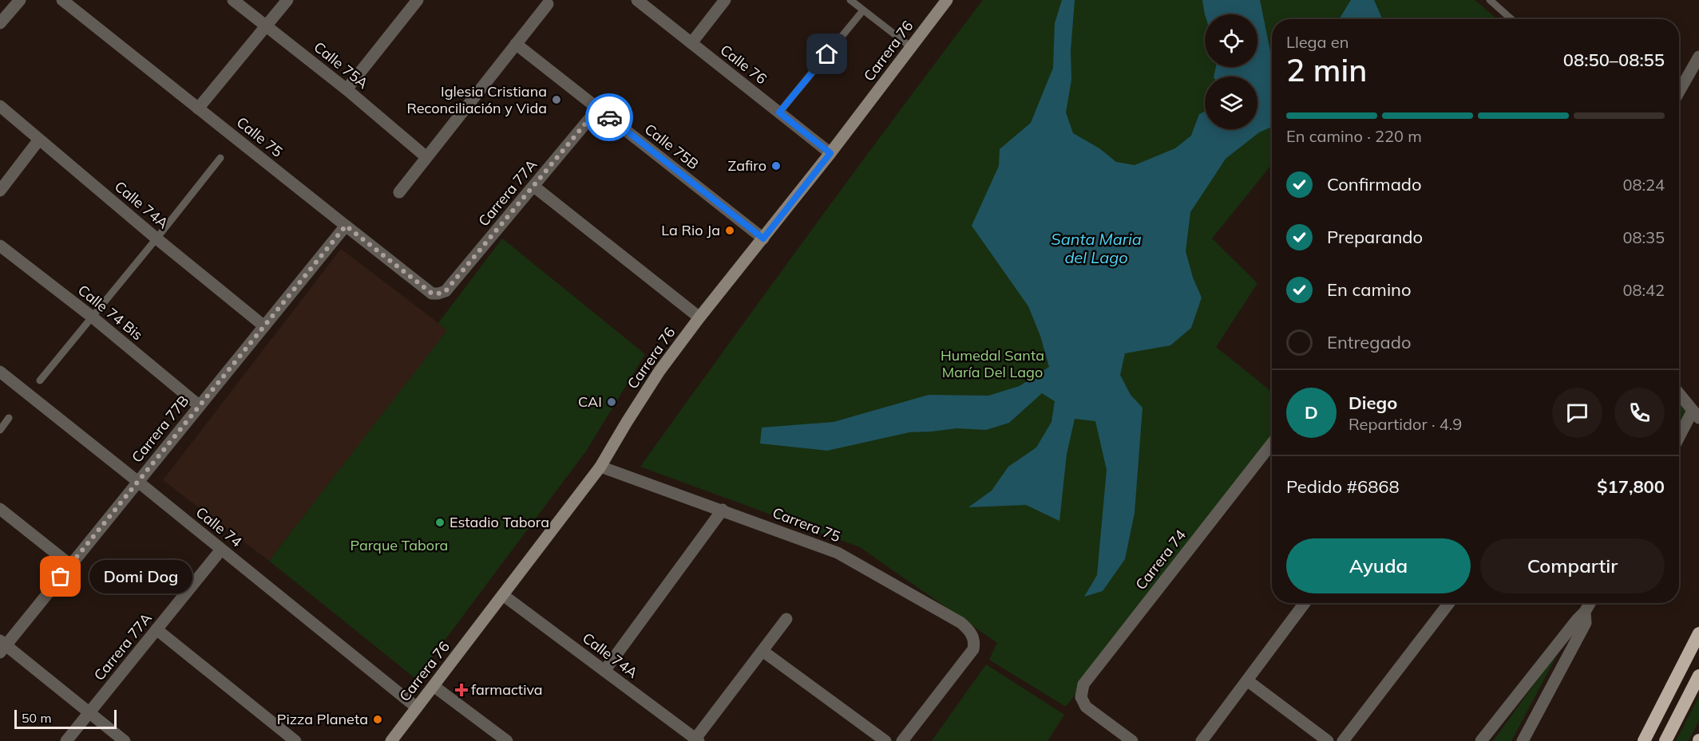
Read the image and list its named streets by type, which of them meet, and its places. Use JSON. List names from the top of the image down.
{
  "streets": {
    "main road": ["Carrera 76"],
    "street": [
      "Calle 76",
      "Calle 75A",
      "Calle 75",
      "Calle 75B",
      "Carrera 77A",
      "Calle 74A",
      "Calle 74 Bis",
      "Carrera 77B",
      "Carrera 75",
      "Calle 74",
      "Carrera 74"
    ]
  },
  "crossings": [
    ["Carrera 76", "Calle 76"],
    ["Carrera 76", "Calle 75B"],
    ["Carrera 76", "Calle 74A"],
    ["Carrera 76", "Carrera 75"],
    ["Carrera 76", "Calle 74"],
    ["Calle 75", "Carrera 77A"],
    ["Calle 75", "Carrera 77B"],
    ["Calle 75B", "Carrera 77A"],
    ["Carrera 77A", "Calle 74"],
    ["Calle 74A", "Carrera 77B"],
    ["Calle 74 Bis", "Carrera 77B"],
    ["Carrera 77B", "Calle 74"]
  ],
  "water": ["Santa Maria del Lago"],
  "parks": ["Humedal Santa María Del Lago", "Parque Tabora"],
  "places": {
    "other": [
      "Iglesia Cristiana Reconciliación y Vida",
      "Zafiro",
      "La Rio Ja",
      "CAI",
      "Estadio Tabora",
      "Domi Dog",
      "Pizza Planeta"
    ],
    "health": ["farmactiva"]
  },
  "scale_bar": "50 m",
  "page": {
    "heading": ["2 min", "Llega en", "08:50–08:55"],
    "panel": [
      "Diego",
      "Repartidor · 4.9",
      "Pedido #6868",
      "$17,800"
    ],
    "bar": "En camino · 220 m",
    "list": [
      ["Confirmado", "08:24"],
      ["Preparando", "08:35"],
      ["En camino", "08:42"],
      "Entregado"
    ],
    "round": "D",
    "buttons": ["Ayuda", "Compartir"],
    "bubble": "Domi Dog",
    "scale": "50 m"
  }
}
